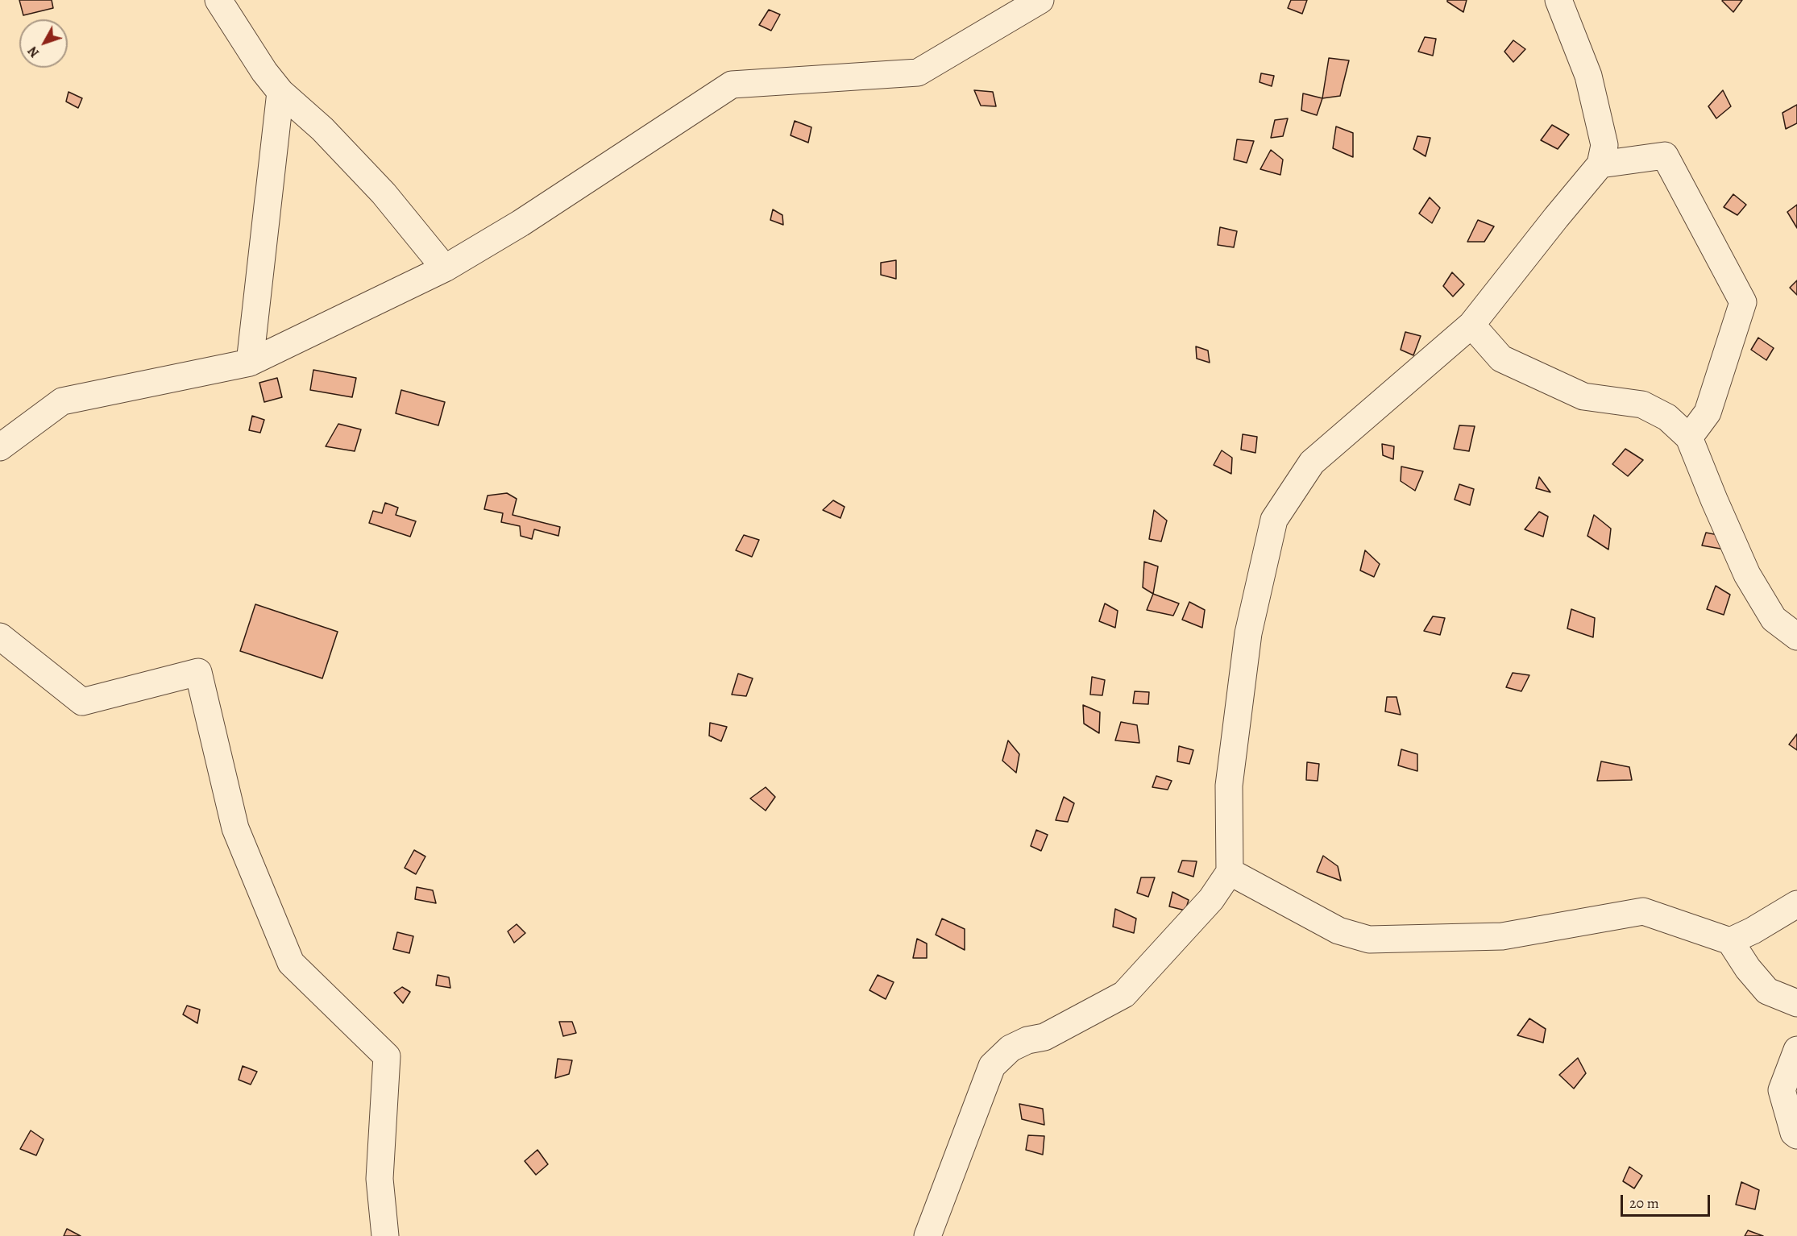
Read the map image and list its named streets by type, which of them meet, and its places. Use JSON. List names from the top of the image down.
{
  "scale_bar": "20 m",
  "north": "bottom left"
}
